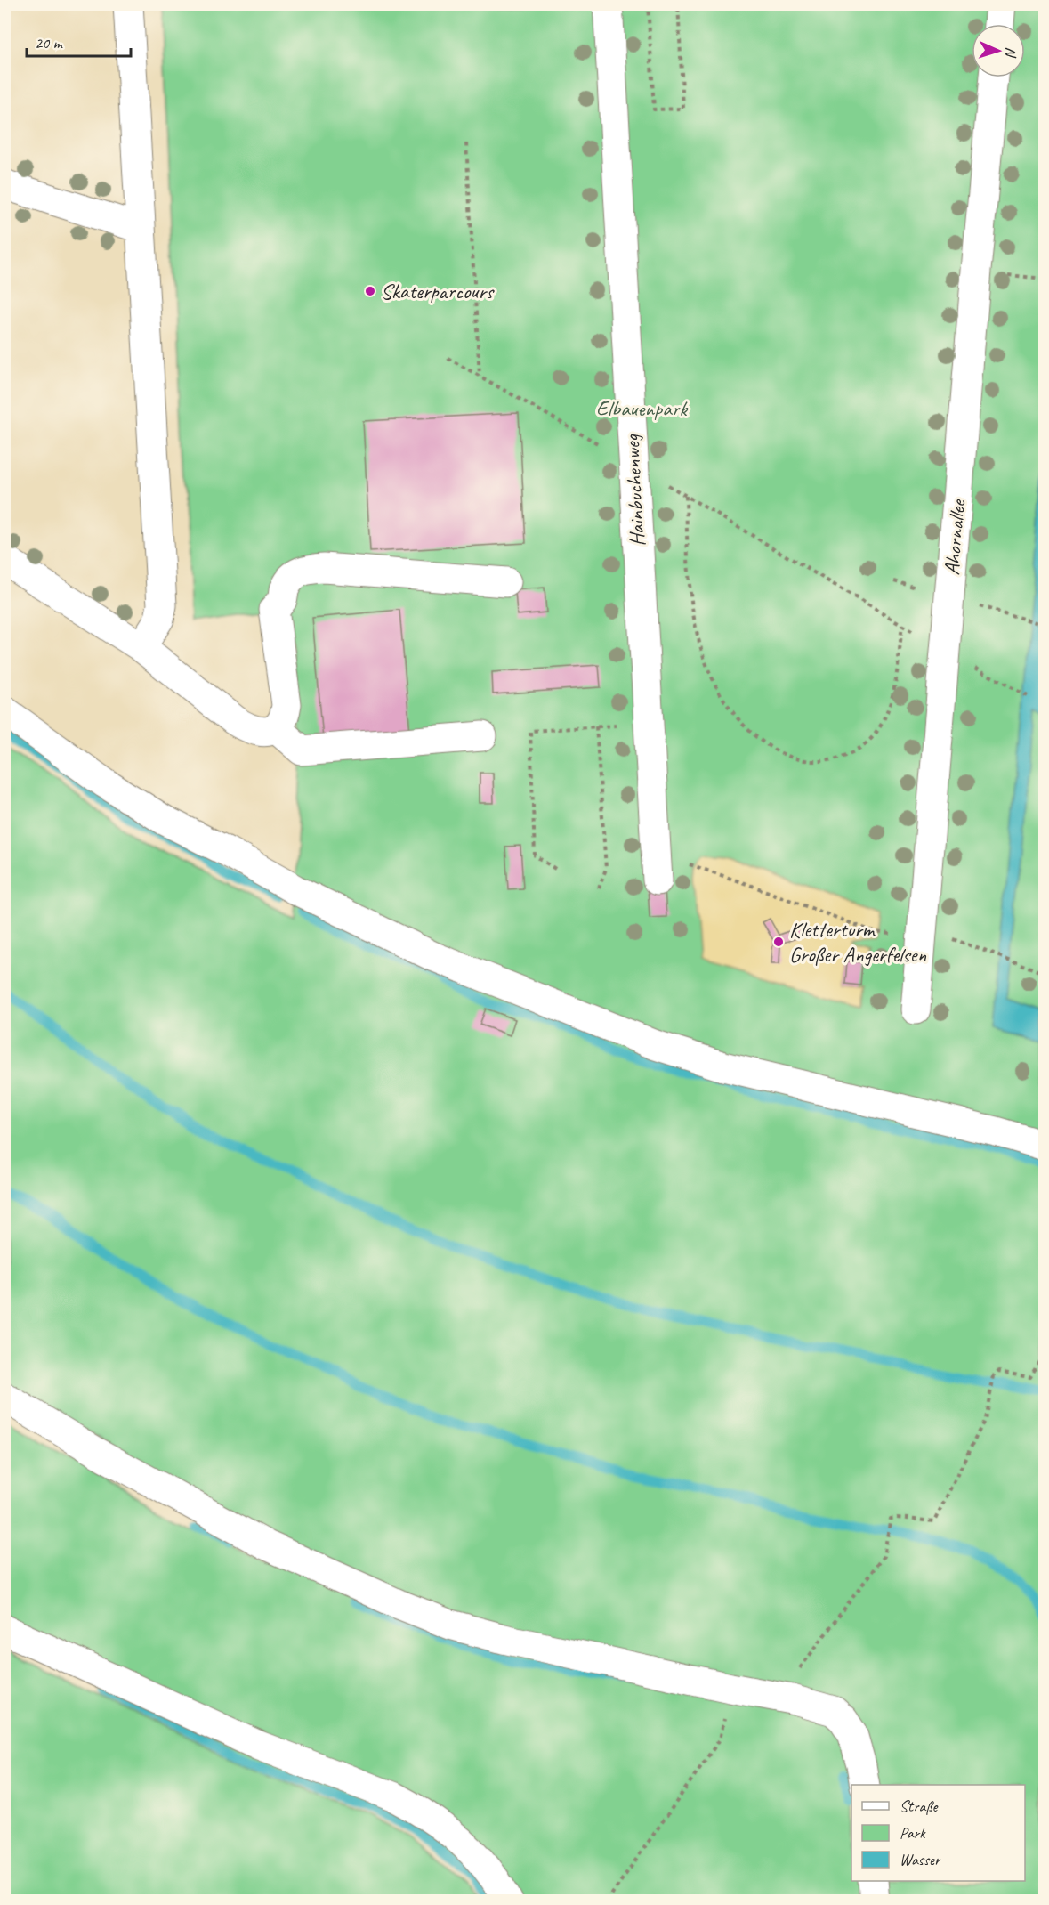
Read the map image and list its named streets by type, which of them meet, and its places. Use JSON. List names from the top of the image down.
{
  "streets": {
    "street": ["Hainbuchenweg", "Ahornallee"]
  },
  "parks": ["Elbauenpark"],
  "places": ["Skaterparcours", "Kletterturm Großer Angerfelsen"],
  "legend": ["Straße", "Park", "Wasser"],
  "scale_bar": "20 m",
  "north": "right"
}
